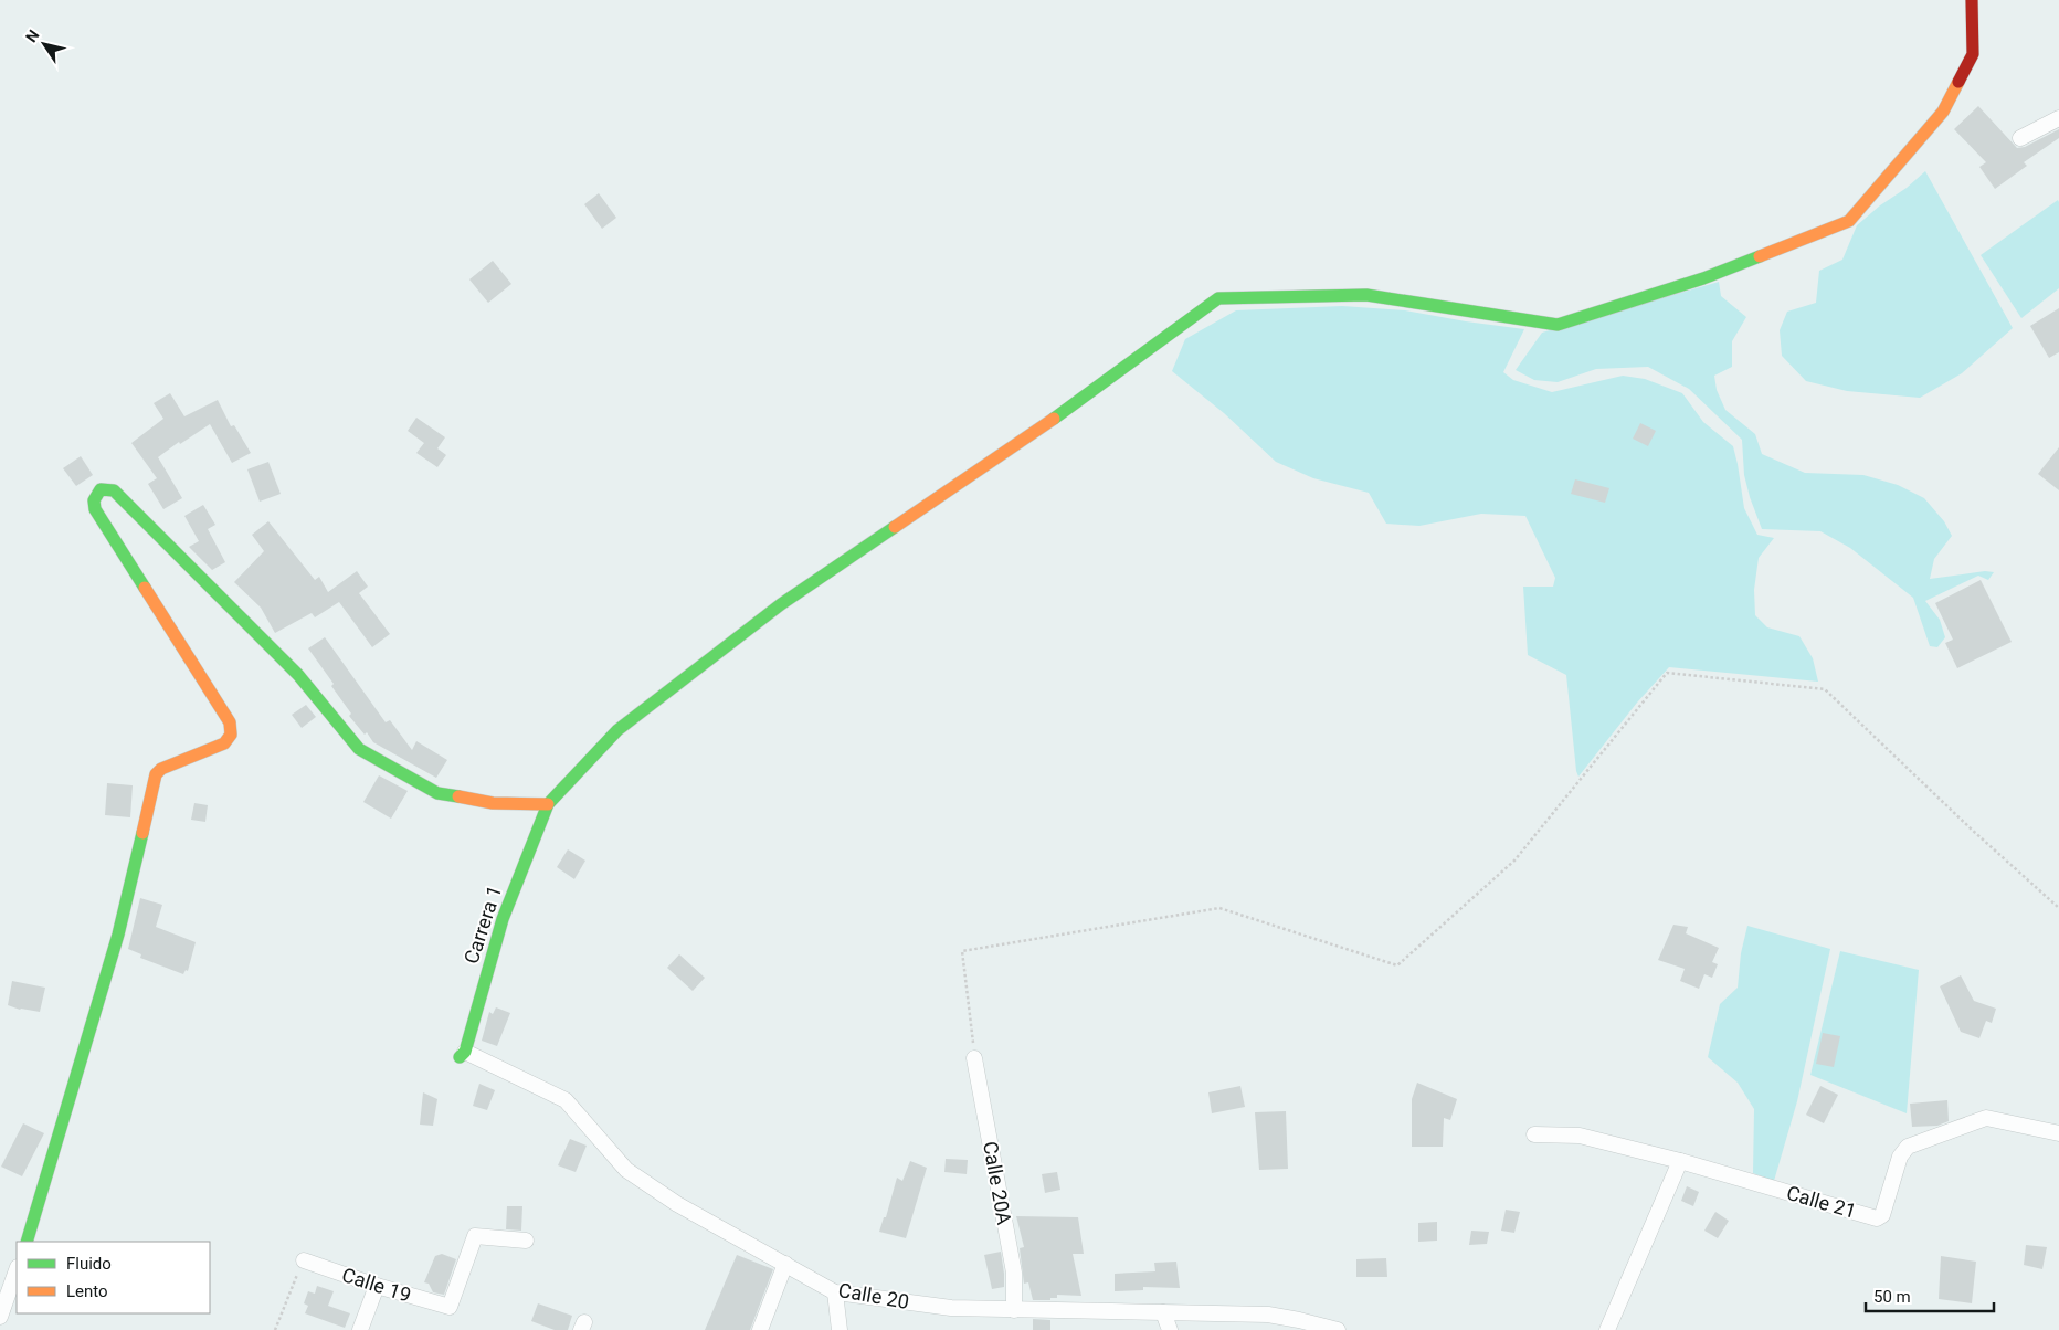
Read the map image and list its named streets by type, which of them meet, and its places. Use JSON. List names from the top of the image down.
{
  "streets": {
    "street": [
      "Carrera 1",
      "Calle 20A",
      "Calle 21",
      "Calle 19",
      "Calle 20"
    ]
  },
  "crossings": [
    ["Carrera 1", "Calle 20"],
    ["Calle 20A", "Calle 20"]
  ],
  "legend": ["Fluido", "Lento"],
  "scale_bar": "50 m",
  "north": "top left"
}
